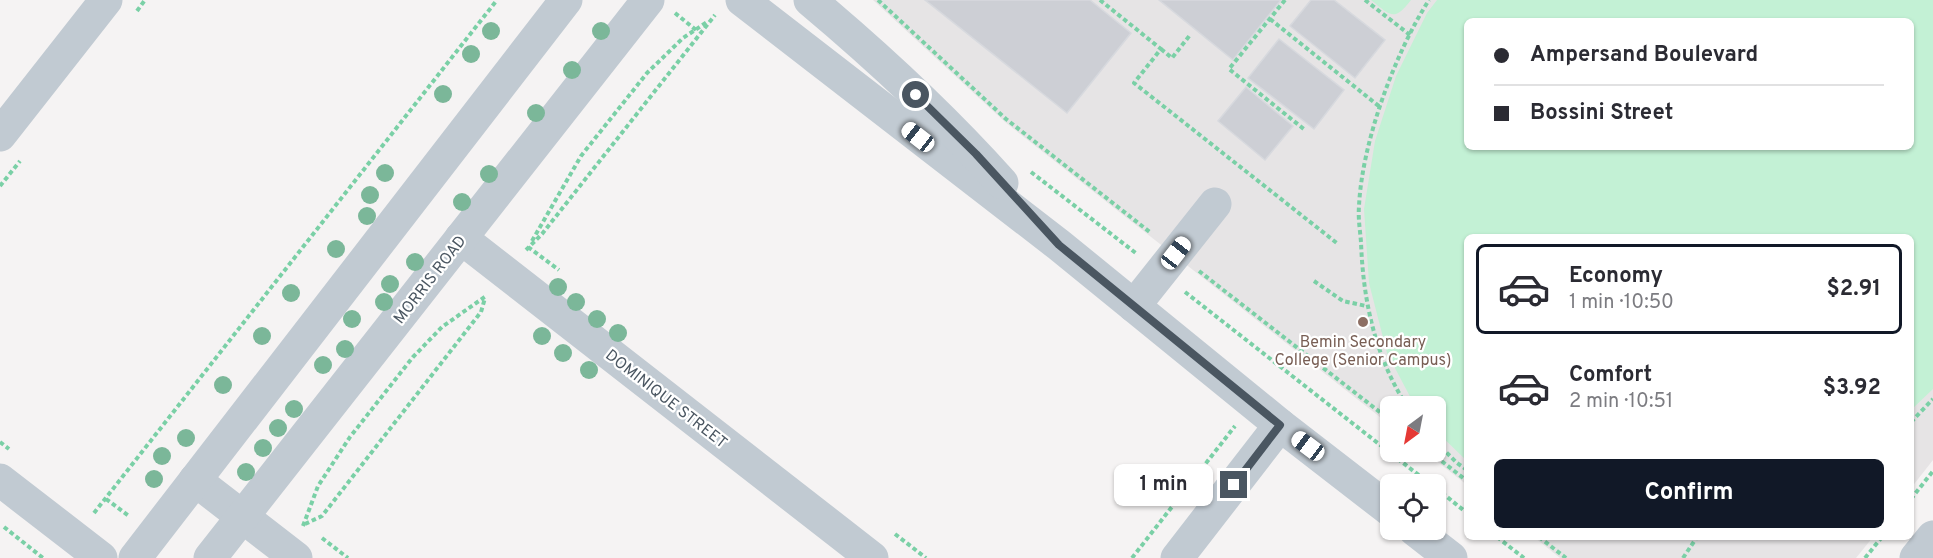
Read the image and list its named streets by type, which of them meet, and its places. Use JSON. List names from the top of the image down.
{
  "streets": {
    "street": ["MORRIS ROAD", "DOMINIQUE STREET"]
  },
  "crossings": [
    ["MORRIS ROAD", "DOMINIQUE STREET"]
  ],
  "places": ["Bemin Secondary College (Senior Campus)"],
  "north": "bottom left",
  "page": {
    "banner": ["Ampersand Boulevard", "Bossini Street"],
    "list": [
      {
        "name": "Economy",
        "note": "1 min · 10:50",
        "value": "$2.91"
      },
      {
        "name": "Comfort",
        "note": "2 min · 10:51",
        "value": "$3.92"
      }
    ],
    "buttons": "Confirm",
    "bubble": "1 min"
  }
}
